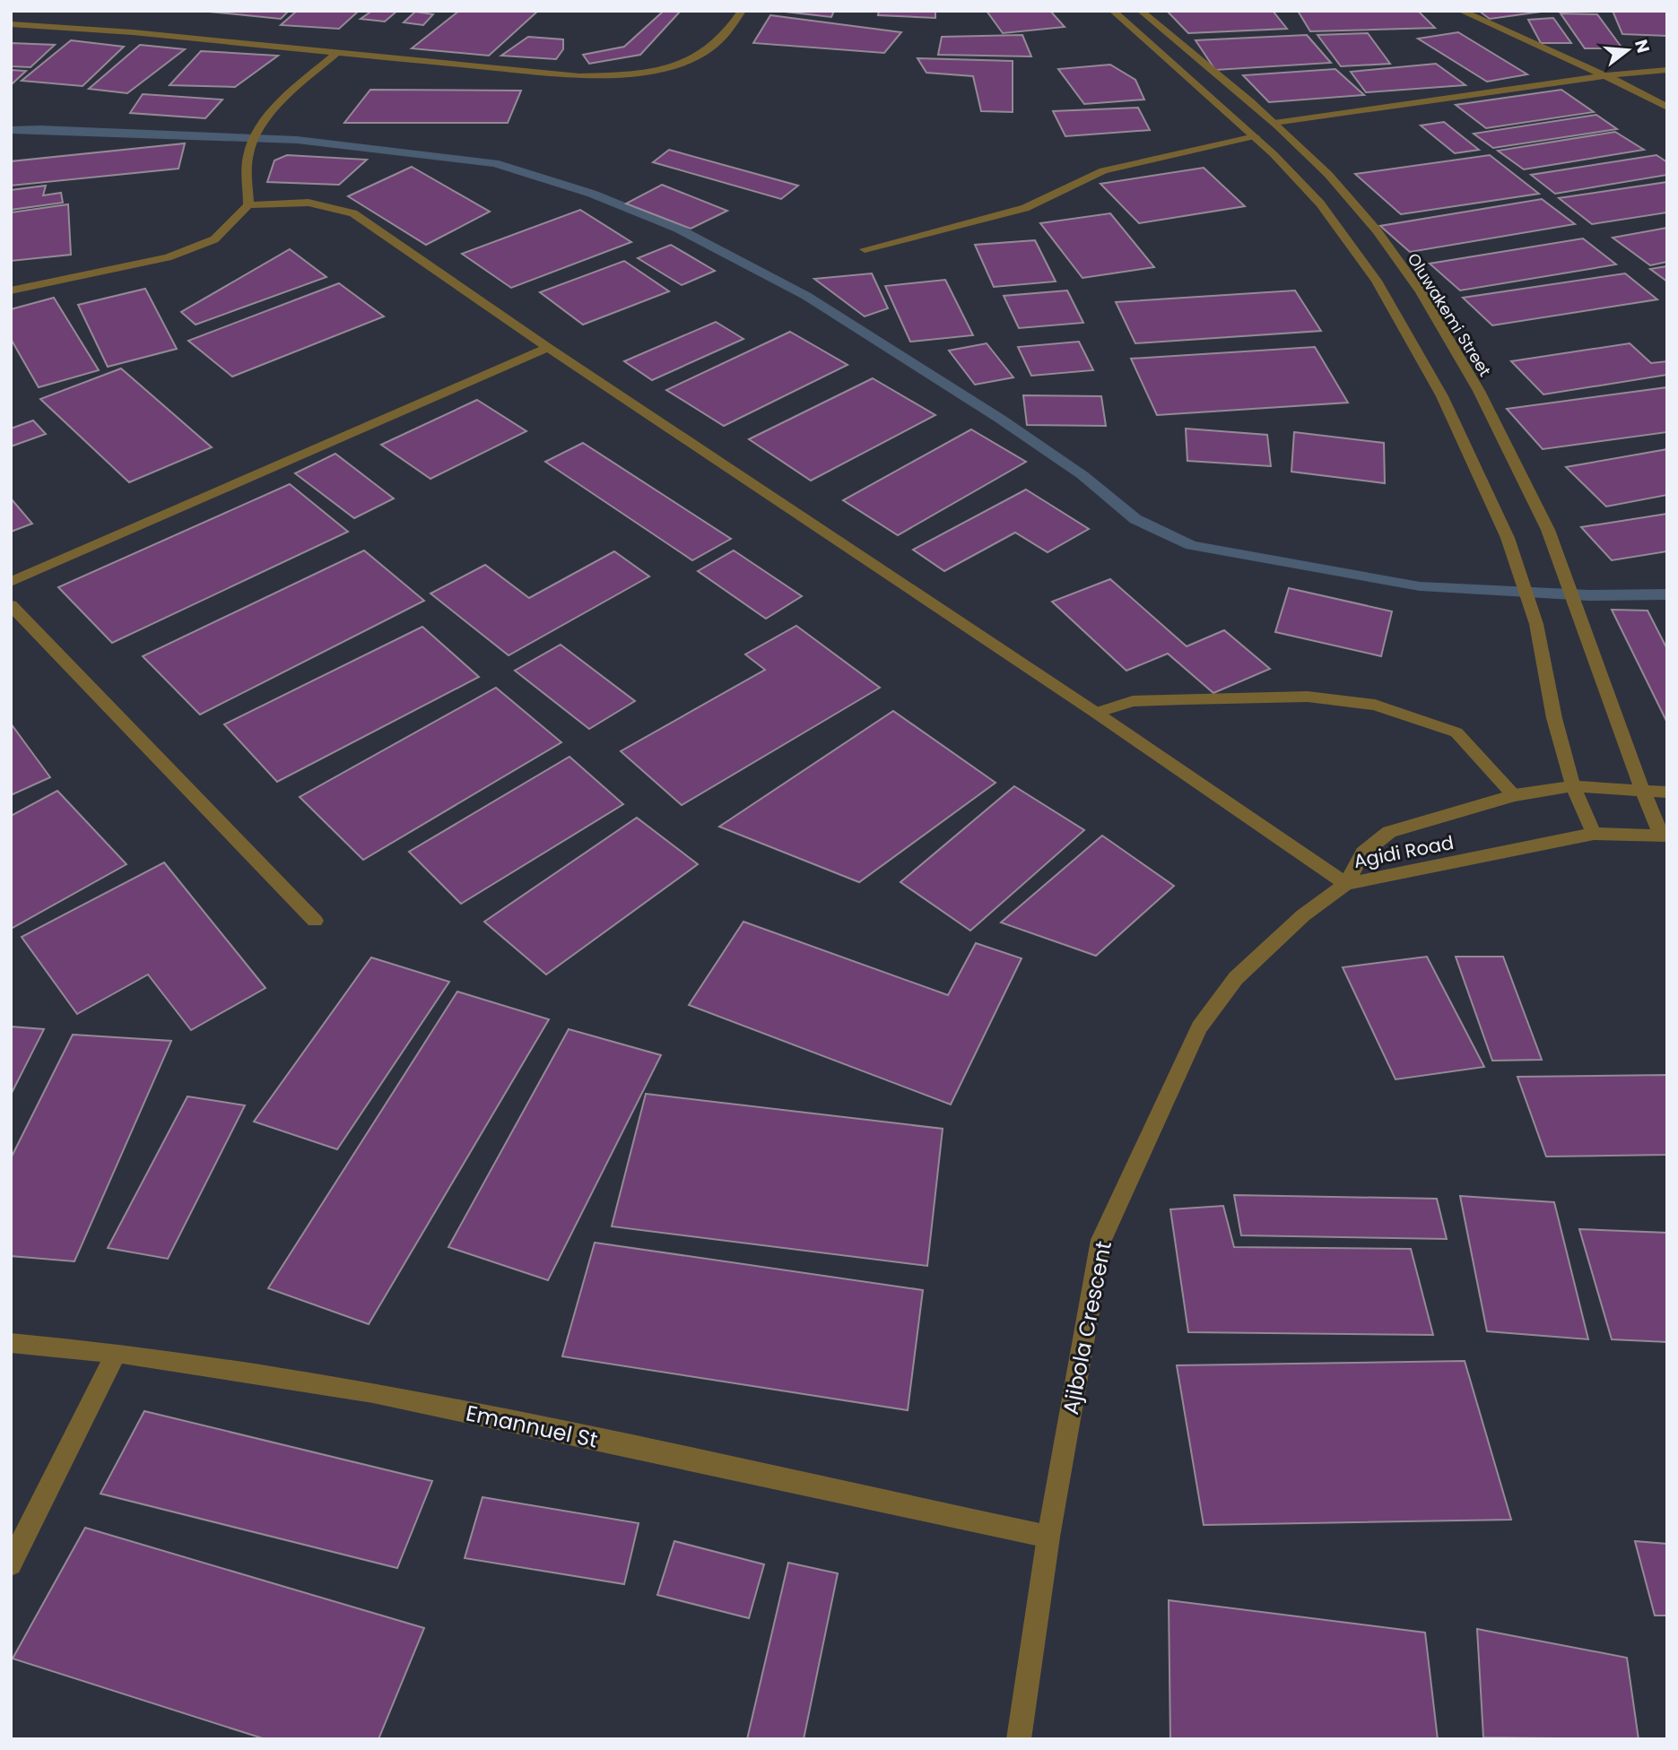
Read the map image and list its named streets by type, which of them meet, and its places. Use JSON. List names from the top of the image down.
{
  "streets": {
    "street": [
      "Oluwakemi Street",
      "Agidi Road",
      "Ajibola Crescent",
      "Emannuel St"
    ]
  },
  "crossings": [
    ["Oluwakemi Street", "Agidi Road"],
    ["Agidi Road", "Ajibola Crescent"],
    ["Ajibola Crescent", "Emannuel St"]
  ],
  "north": "right"
}
